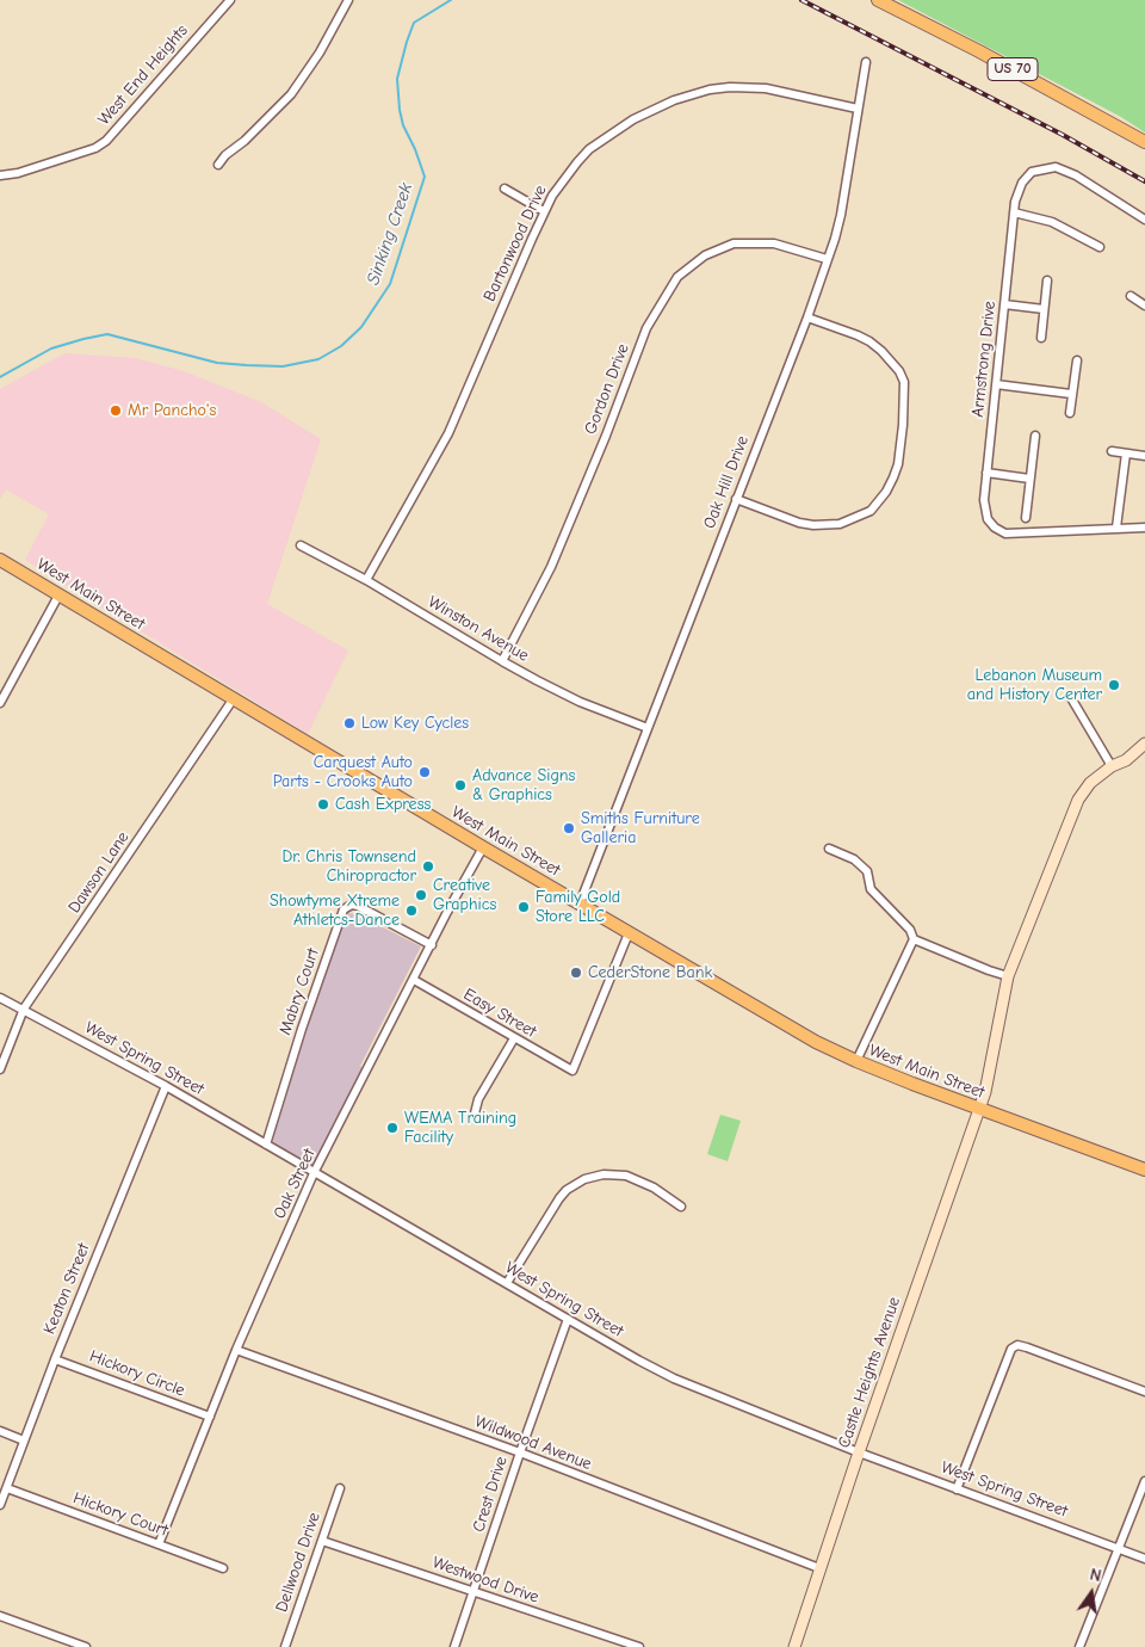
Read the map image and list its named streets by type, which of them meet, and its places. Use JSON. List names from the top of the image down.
{
  "streets": {
    "main road": ["US 70", "West Main Street"],
    "street": [
      "West End Heights",
      "Bartonwood Drive",
      "Armstrong Drive",
      "Gordon Drive",
      "Oak Hill Drive",
      "Winston Avenue",
      "Dawson Lane",
      "Mabry Court",
      "Easy Street",
      "West Spring Street",
      "Oak Street",
      "Keaton Street",
      "Castle Heights Avenue",
      "Hickory Circle",
      "Wildwood Avenue",
      "Crest Drive",
      "Hickory Court",
      "Dellwood Drive",
      "Westwood Drive"
    ]
  },
  "crossings": [
    ["Bartonwood Drive", "Oak Hill Drive"],
    ["Bartonwood Drive", "Winston Avenue"],
    ["Gordon Drive", "Oak Hill Drive"],
    ["Gordon Drive", "Winston Avenue"],
    ["Oak Hill Drive", "West Main Street"],
    ["Oak Hill Drive", "Winston Avenue"],
    ["West Main Street", "Dawson Lane"],
    ["West Main Street", "Easy Street"],
    ["West Main Street", "Oak Street"],
    ["West Main Street", "Castle Heights Avenue"],
    ["Dawson Lane", "West Spring Street"],
    ["Mabry Court", "West Spring Street"],
    ["Mabry Court", "Oak Street"],
    ["Easy Street", "Oak Street"],
    ["West Spring Street", "Oak Street"],
    ["West Spring Street", "Keaton Street"],
    ["West Spring Street", "Castle Heights Avenue"],
    ["West Spring Street", "Crest Drive"],
    ["Oak Street", "Hickory Circle"],
    ["Oak Street", "Wildwood Avenue"],
    ["Oak Street", "Hickory Court"],
    ["Keaton Street", "Hickory Circle"],
    ["Keaton Street", "Hickory Court"],
    ["Castle Heights Avenue", "Wildwood Avenue"],
    ["Wildwood Avenue", "Crest Drive"],
    ["Crest Drive", "Westwood Drive"],
    ["Dellwood Drive", "Westwood Drive"]
  ],
  "water": ["Sinking Creek"],
  "places": [
    "Mr Pancho's",
    "Lebanon Museum and History Center",
    "Low Key Cycles",
    "Carquest Auto Parts - Crooks Auto",
    "Advance Signs & Graphics",
    "Cash Express",
    "Smiths Furniture Galleria",
    "Dr. Chris Townsend Chiropractor",
    "Creative Graphics",
    "Family Gold Store LLC",
    "Showtyme Xtreme Athletcs-Dance",
    "CederStone Bank",
    "WEMA Training Facility"
  ],
  "north": "top"
}
